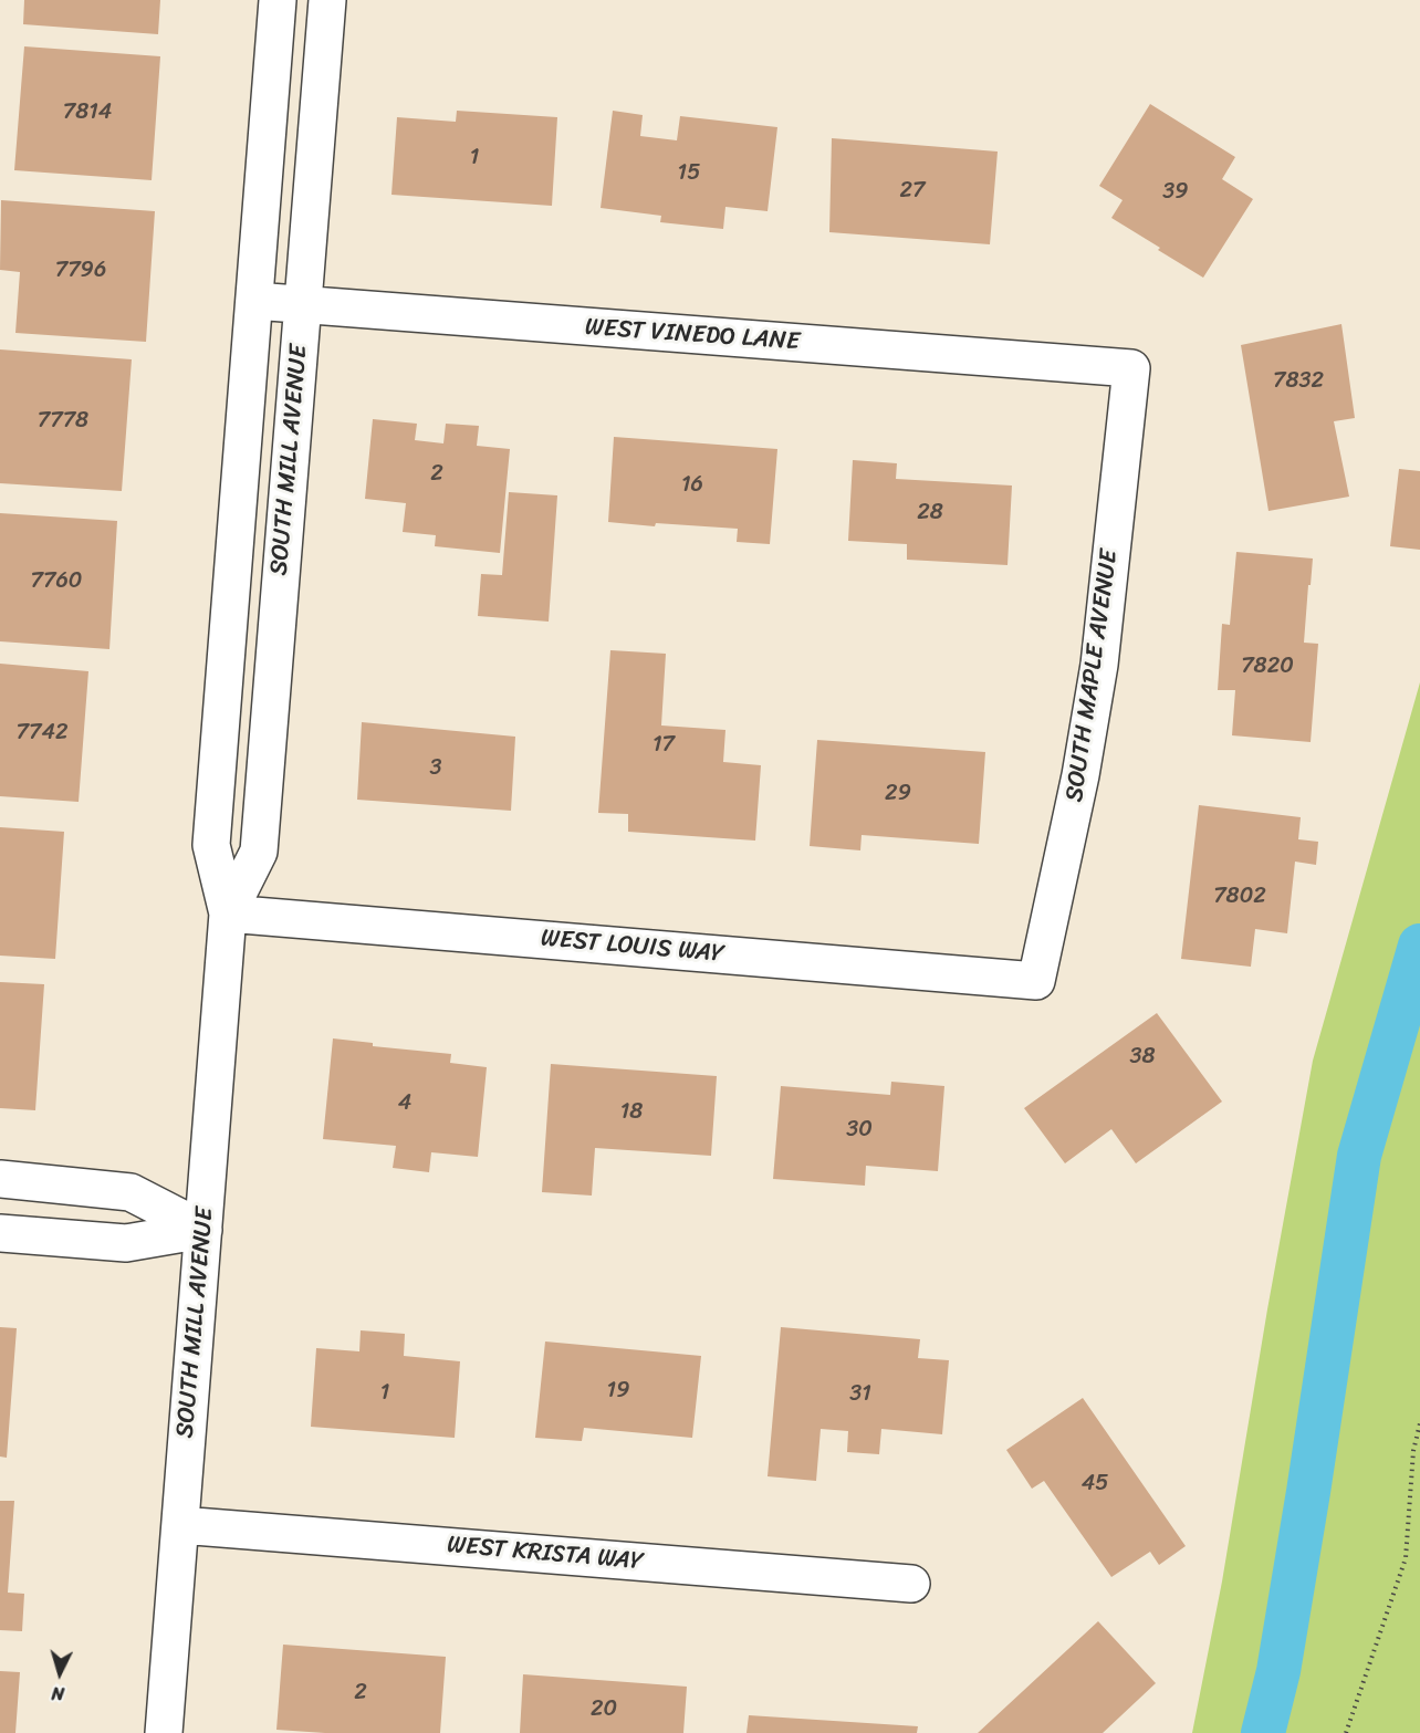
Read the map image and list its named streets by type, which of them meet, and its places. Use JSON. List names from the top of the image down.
{
  "streets": {
    "street": [
      "WEST VINEDO LANE",
      "SOUTH MILL AVENUE",
      "SOUTH MAPLE AVENUE",
      "WEST LOUIS WAY",
      "WEST KRISTA WAY"
    ]
  },
  "crossings": [
    ["WEST VINEDO LANE", "SOUTH MILL AVENUE"],
    ["WEST VINEDO LANE", "SOUTH MAPLE AVENUE"],
    ["SOUTH MILL AVENUE", "WEST LOUIS WAY"],
    ["SOUTH MILL AVENUE", "WEST KRISTA WAY"],
    ["SOUTH MAPLE AVENUE", "WEST LOUIS WAY"]
  ],
  "house_numbers": [
    "7814",
    "1",
    "15",
    "27",
    "39",
    "7796",
    "7832",
    "7778",
    "2",
    "16",
    "28",
    "7760",
    "7820",
    "7742",
    "17",
    "3",
    "29",
    "7802",
    "38",
    "4",
    "18",
    "30",
    "19",
    "1",
    "31",
    "45",
    "2",
    "20"
  ],
  "north": "bottom"
}
